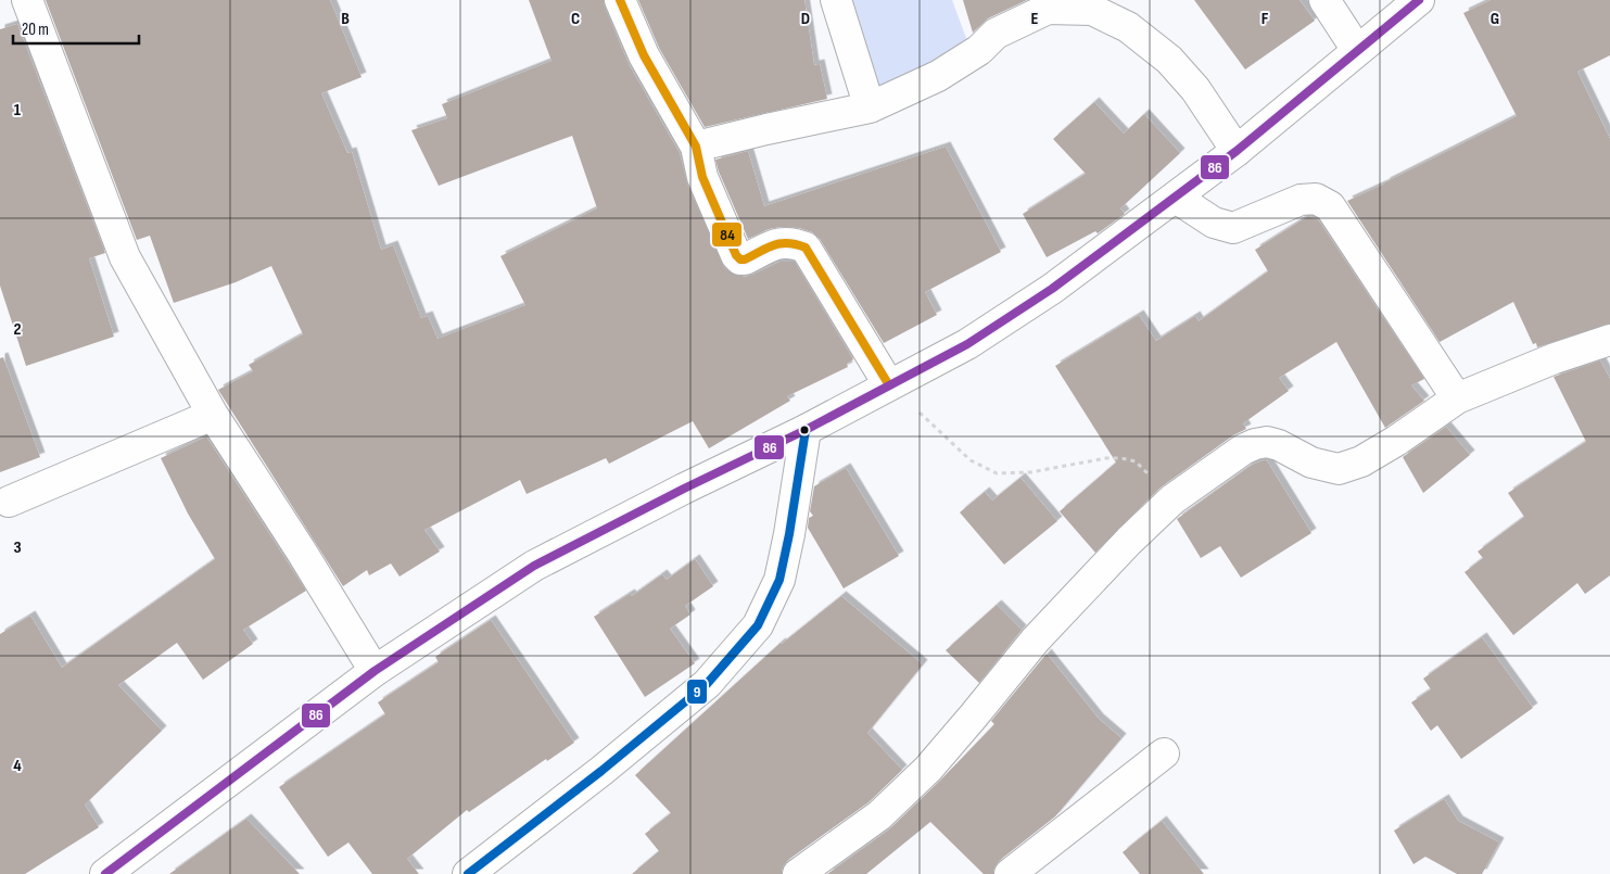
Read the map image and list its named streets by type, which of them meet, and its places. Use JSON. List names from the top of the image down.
{
  "lines": ["transit line 84", "transit line 86", "transit line 9"],
  "scale_bar": "20 m",
  "grid": {
    "columns": [
      "B",
      "C",
      "D",
      "E",
      "F",
      "G"
    ],
    "rows": [
      "1",
      "2",
      "3",
      "4"
    ]
  }
}
